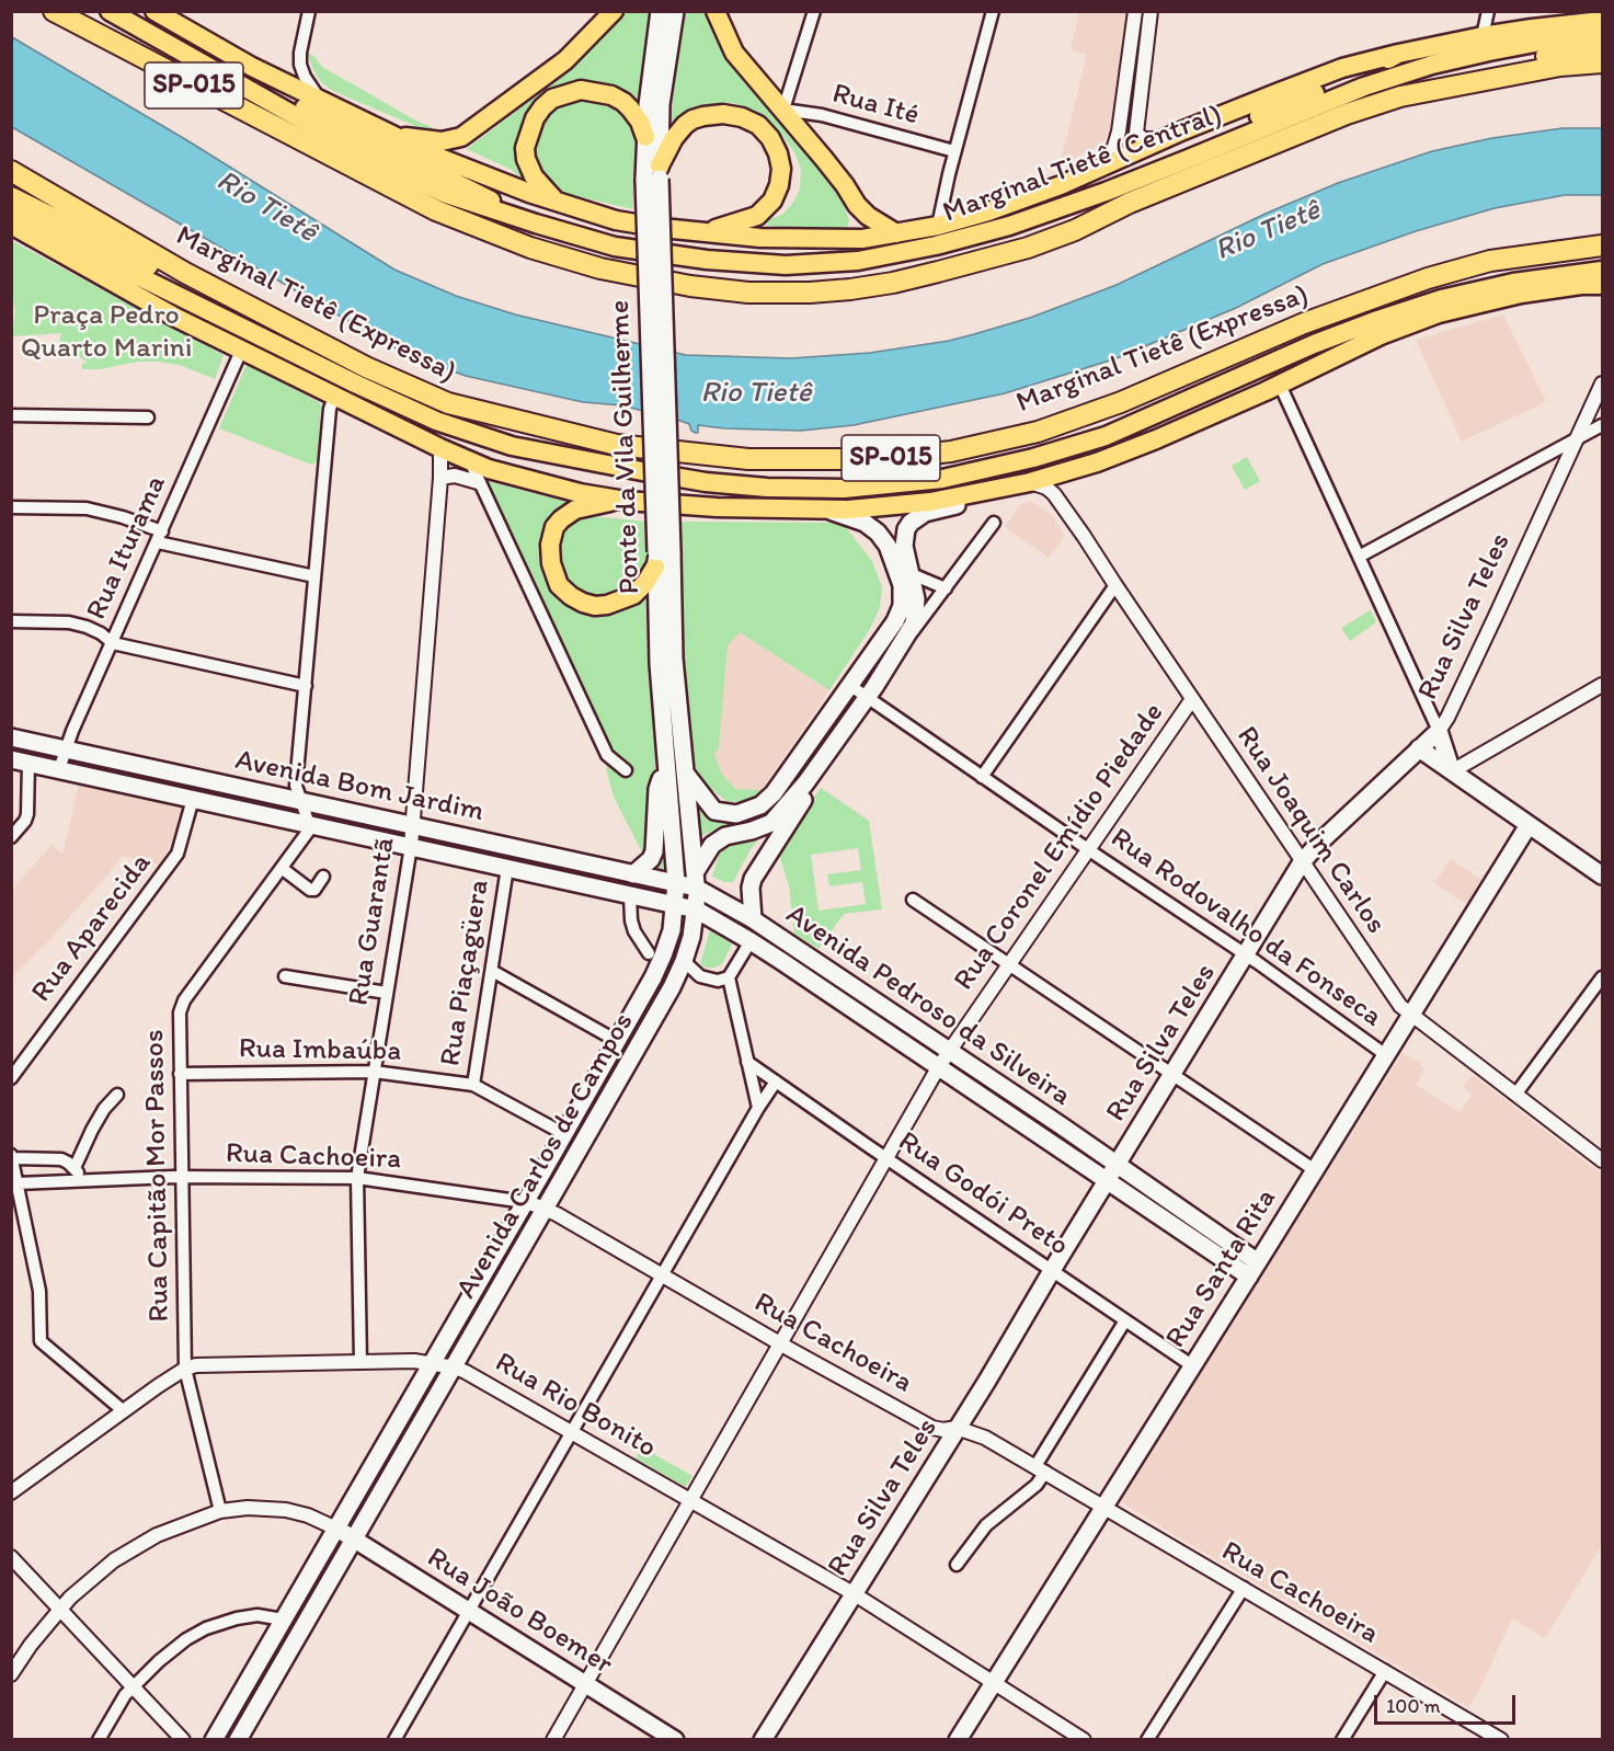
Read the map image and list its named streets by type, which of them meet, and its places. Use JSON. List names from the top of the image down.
{
  "streets": {
    "highway": ["SP-015", "Marginal Tietê (Central)", "Marginal Tietê (Expressa)"],
    "main road": [
      "Ponte da Vila Guilherme",
      "Rua Silva Teles",
      "Avenida Bom Jardim",
      "Avenida Pedroso da Silveira",
      "Avenida Carlos de Campos",
      "Rua Santa Rita",
      "Rua João Boemer"
    ],
    "street": [
      "Rua Ité",
      "Rua Iturama",
      "Rua Joaquim Carlos",
      "Rua Coronel Emídio Piedade",
      "Rua Guarantã",
      "Rua Aparecida",
      "Rua Rodovalho da Fonseca",
      "Rua Piaçagüera",
      "Rua Imbaúba",
      "Rua Cachoeira",
      "Rua Capitão Mor Passos",
      "Rua Godói Preto",
      "Rua Rio Bonito"
    ]
  },
  "crossings": [
    ["Ponte da Vila Guilherme", "Avenida Bom Jardim"],
    ["Ponte da Vila Guilherme", "Avenida Pedroso da Silveira"],
    ["Ponte da Vila Guilherme", "Avenida Carlos de Campos"],
    ["Rua Iturama", "Avenida Bom Jardim"],
    ["Rua Silva Teles", "Rua Joaquim Carlos"],
    ["Rua Silva Teles", "Rua Rodovalho da Fonseca"],
    ["Rua Silva Teles", "Avenida Pedroso da Silveira"],
    ["Rua Silva Teles", "Rua Cachoeira"],
    ["Rua Silva Teles", "Rua Godói Preto"],
    ["Rua Silva Teles", "Rua Rio Bonito"],
    ["Avenida Bom Jardim", "Rua Guarantã"],
    ["Avenida Bom Jardim", "Rua Aparecida"],
    ["Avenida Bom Jardim", "Rua Piaçagüera"],
    ["Avenida Bom Jardim", "Avenida Pedroso da Silveira"],
    ["Avenida Bom Jardim", "Avenida Carlos de Campos"],
    ["Avenida Bom Jardim", "Rua Capitão Mor Passos"],
    ["Rua Joaquim Carlos", "Rua Coronel Emídio Piedade"],
    ["Rua Joaquim Carlos", "Rua Santa Rita"],
    ["Rua Coronel Emídio Piedade", "Rua Rodovalho da Fonseca"],
    ["Rua Coronel Emídio Piedade", "Avenida Pedroso da Silveira"],
    ["Rua Coronel Emídio Piedade", "Rua Cachoeira"],
    ["Rua Coronel Emídio Piedade", "Rua Godói Preto"],
    ["Rua Coronel Emídio Piedade", "Rua Rio Bonito"],
    ["Rua Coronel Emídio Piedade", "Rua João Boemer"],
    ["Rua Guarantã", "Rua Imbaúba"],
    ["Rua Guarantã", "Rua Cachoeira"],
    ["Rua Guarantã", "Rua Rio Bonito"],
    ["Rua Rodovalho da Fonseca", "Rua Santa Rita"],
    ["Rua Piaçagüera", "Rua Imbaúba"],
    ["Avenida Pedroso da Silveira", "Avenida Carlos de Campos"],
    ["Avenida Pedroso da Silveira", "Rua Santa Rita"],
    ["Rua Imbaúba", "Avenida Carlos de Campos"],
    ["Rua Imbaúba", "Rua Capitão Mor Passos"],
    ["Avenida Carlos de Campos", "Rua Cachoeira"],
    ["Avenida Carlos de Campos", "Rua Rio Bonito"],
    ["Avenida Carlos de Campos", "Rua João Boemer"],
    ["Rua Cachoeira", "Rua Capitão Mor Passos"],
    ["Rua Cachoeira", "Rua Santa Rita"],
    ["Rua Capitão Mor Passos", "Rua Rio Bonito"],
    ["Rua Godói Preto", "Rua Santa Rita"],
    ["Rua Santa Rita", "Rua Rio Bonito"]
  ],
  "water": ["Rio Tietê"],
  "parks": ["Praça Pedro Quarto Marini"],
  "scale_bar": "100 m"
}
